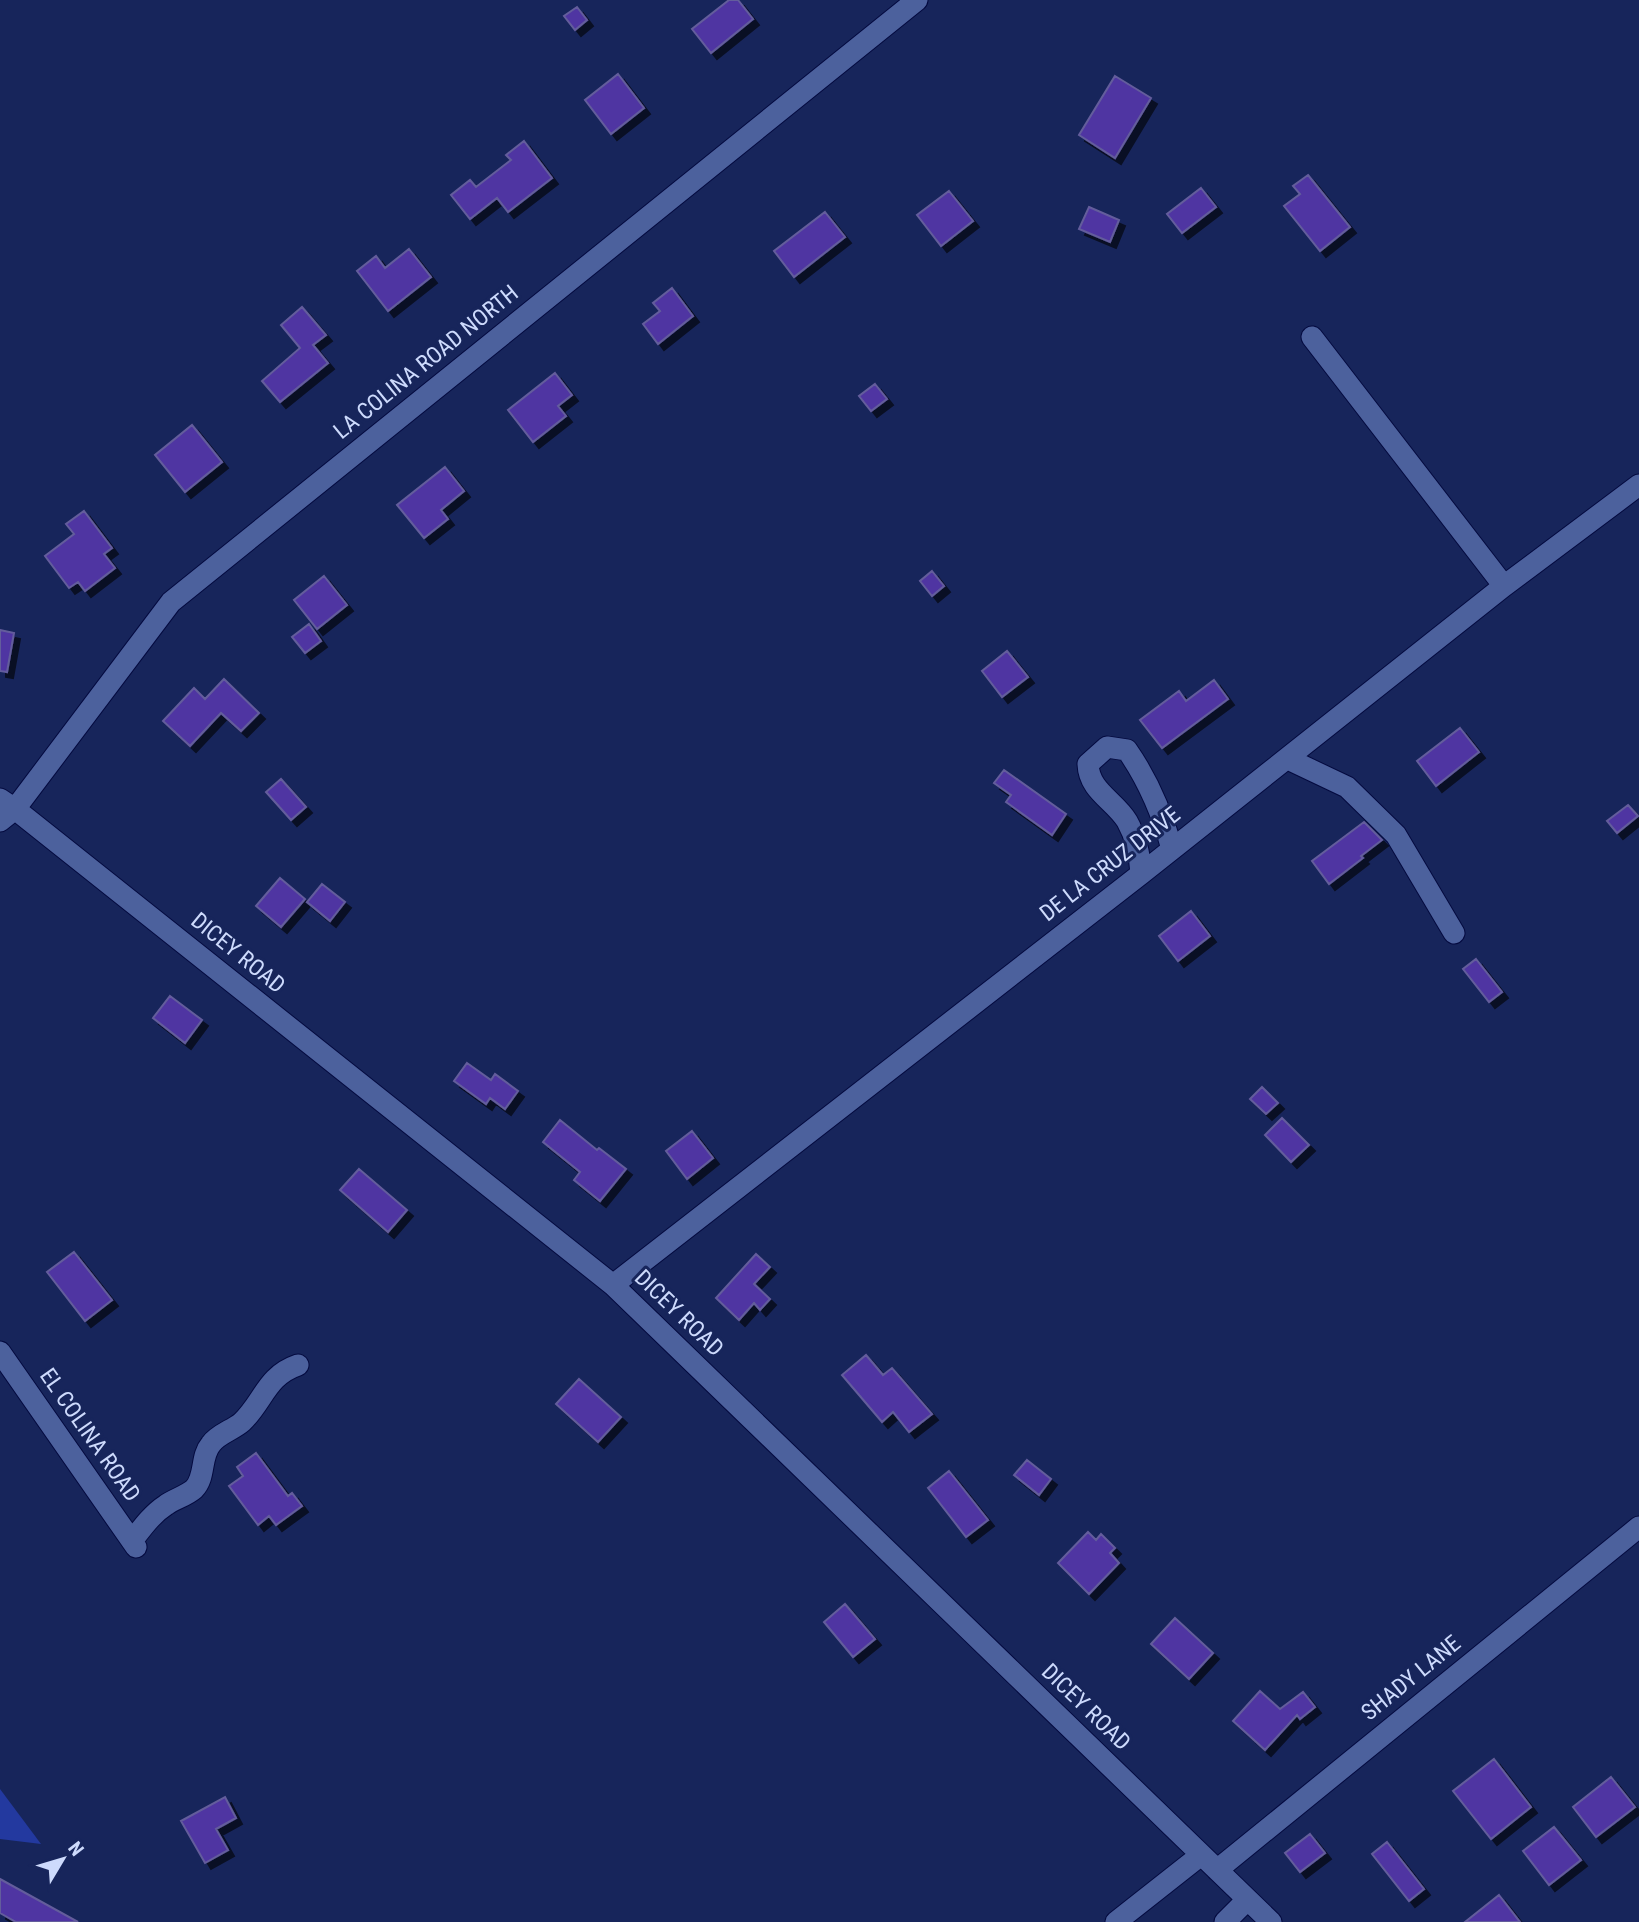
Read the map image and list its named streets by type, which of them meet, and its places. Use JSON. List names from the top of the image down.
{
  "streets": {
    "street": [
      "LA COLINA ROAD NORTH",
      "DE LA CRUZ DRIVE",
      "DICEY ROAD",
      "EL COLINA ROAD",
      "SHADY LANE"
    ]
  },
  "crossings": [
    ["LA COLINA ROAD NORTH", "DICEY ROAD"],
    ["DE LA CRUZ DRIVE", "DICEY ROAD"],
    ["DICEY ROAD", "SHADY LANE"]
  ],
  "north": "top right"
}
